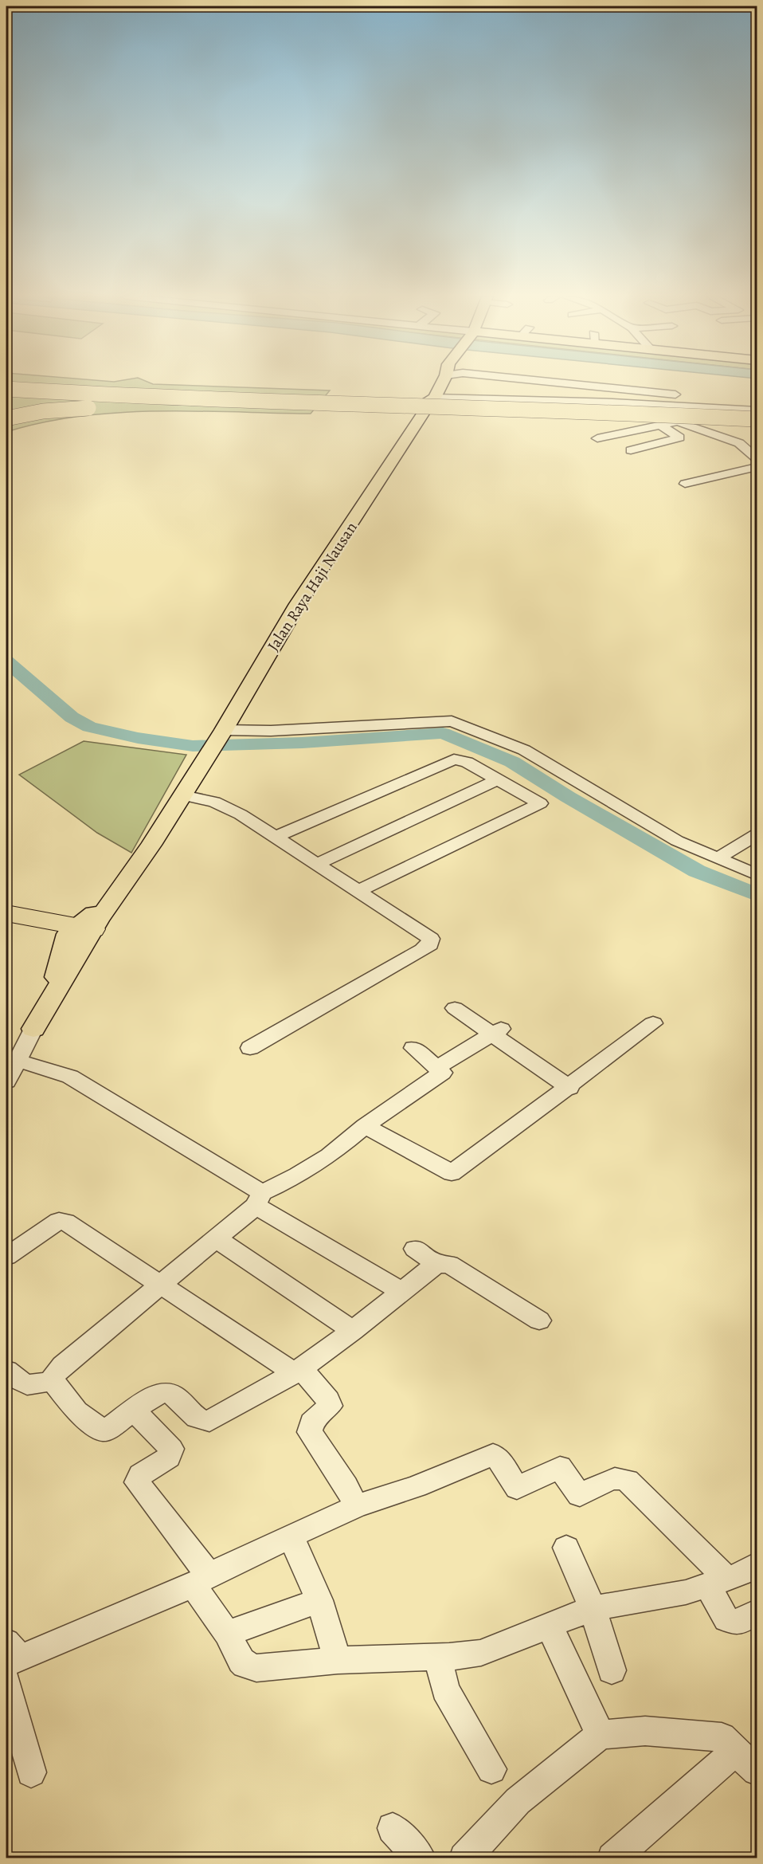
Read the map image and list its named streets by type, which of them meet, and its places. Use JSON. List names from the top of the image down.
{
  "streets": {
    "main road": ["Jalan Raya Haji Nausan"]
  }
}
